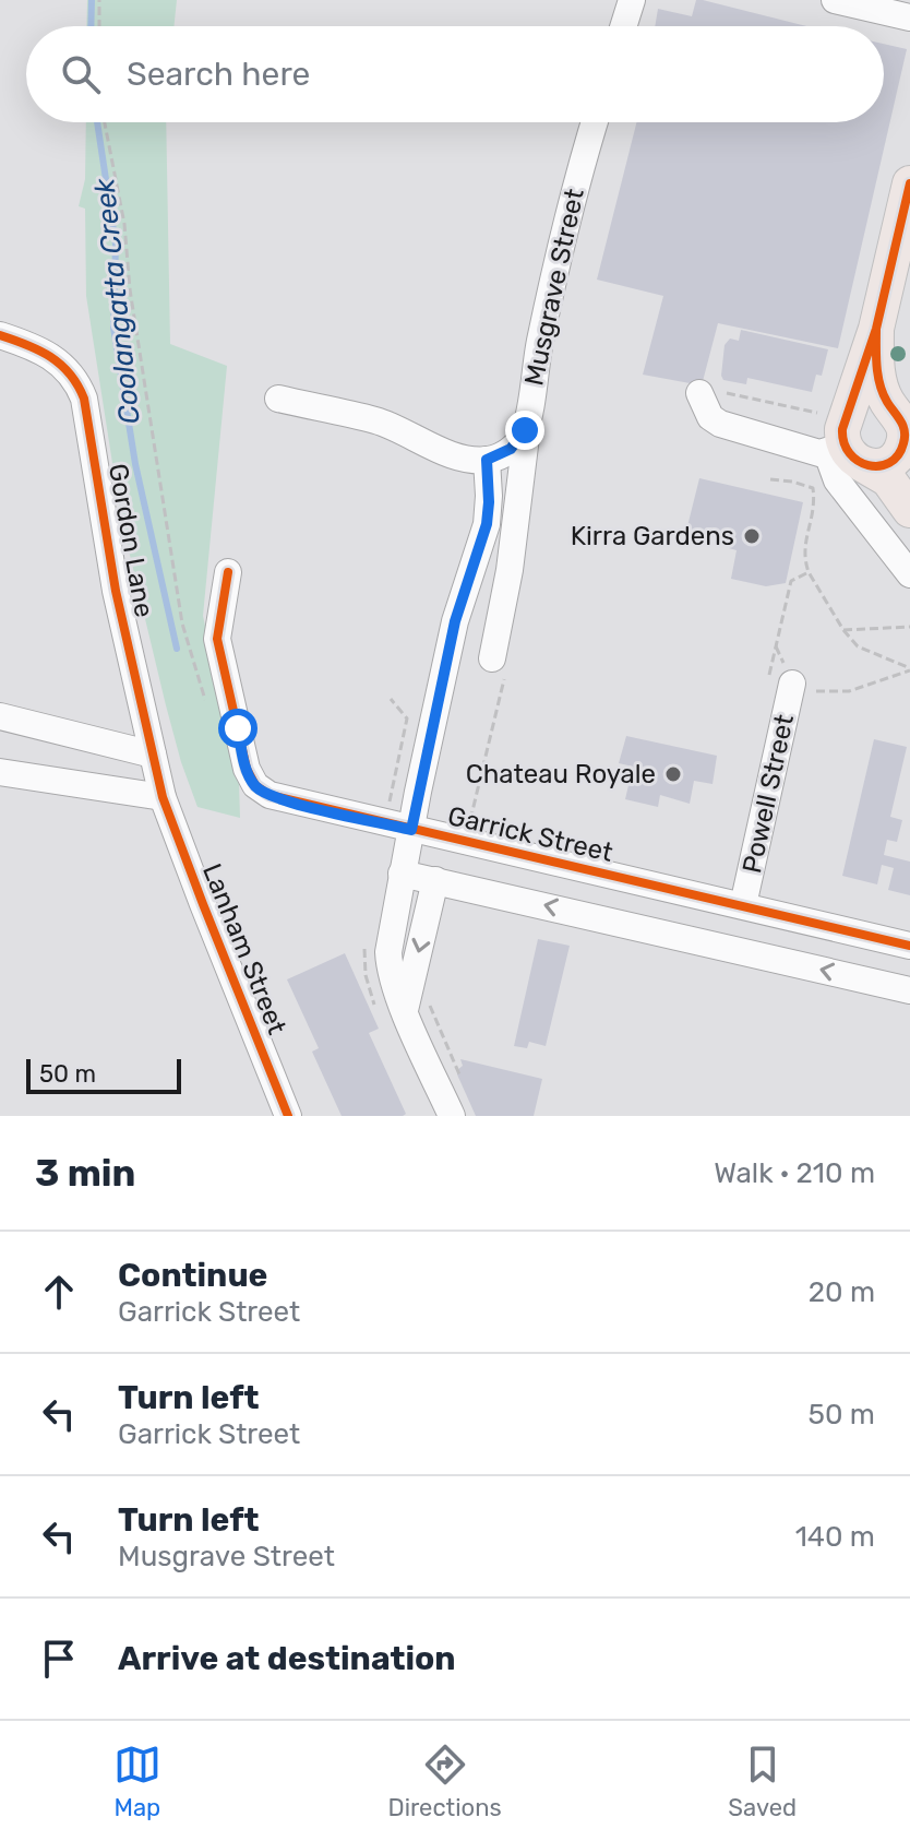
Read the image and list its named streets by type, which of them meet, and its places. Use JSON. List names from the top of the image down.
{
  "streets": {
    "street": [
      "Musgrave Street",
      "Gordon Lane",
      "Powell Street",
      "Garrick Street",
      "Lanham Street"
    ]
  },
  "crossings": [
    ["Gordon Lane", "Lanham Street"],
    ["Powell Street", "Garrick Street"]
  ],
  "water": ["Coolangatta Creek"],
  "places": ["Kirra Gardens", "Chateau Royale"],
  "scale_bar": "50 m",
  "page": {
    "search": "Search here",
    "scale": "50 m",
    "heading": ["3 min", "Walk · 210 m"],
    "list": [
      ["Continue", "Garrick Street", "20 m"],
      ["Turn left", "Garrick Street", "50 m"],
      ["Turn left", "Musgrave Street", "140 m"],
      "Arrive at destination"
    ],
    "nav": ["Map", "Directions", "Saved"]
  }
}
